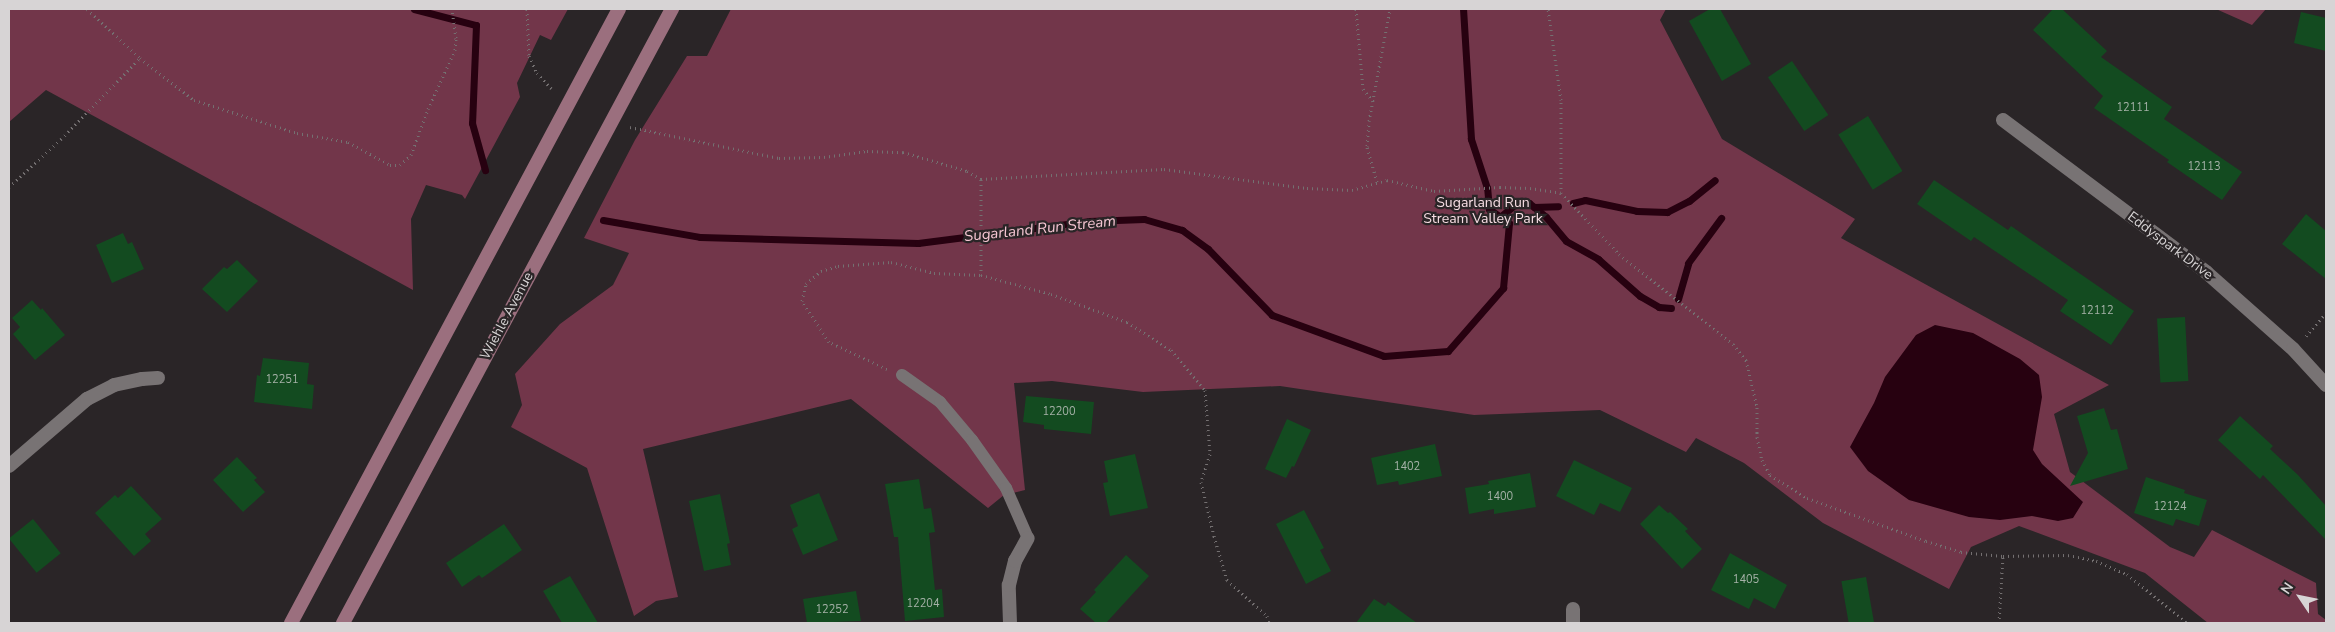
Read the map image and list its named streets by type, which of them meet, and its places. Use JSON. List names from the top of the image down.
{
  "streets": {
    "main road": ["Wiehle Avenue"],
    "street": ["Eddyspark Drive"]
  },
  "water": ["Sugarland Run Stream"],
  "parks": ["Sugarland Run Stream Valley Park"],
  "house_numbers": [
    "12111",
    "12113",
    "12112",
    "12251",
    "12200",
    "1402",
    "1400",
    "12124",
    "1405",
    "12204",
    "12252"
  ],
  "north": "top left"
}
